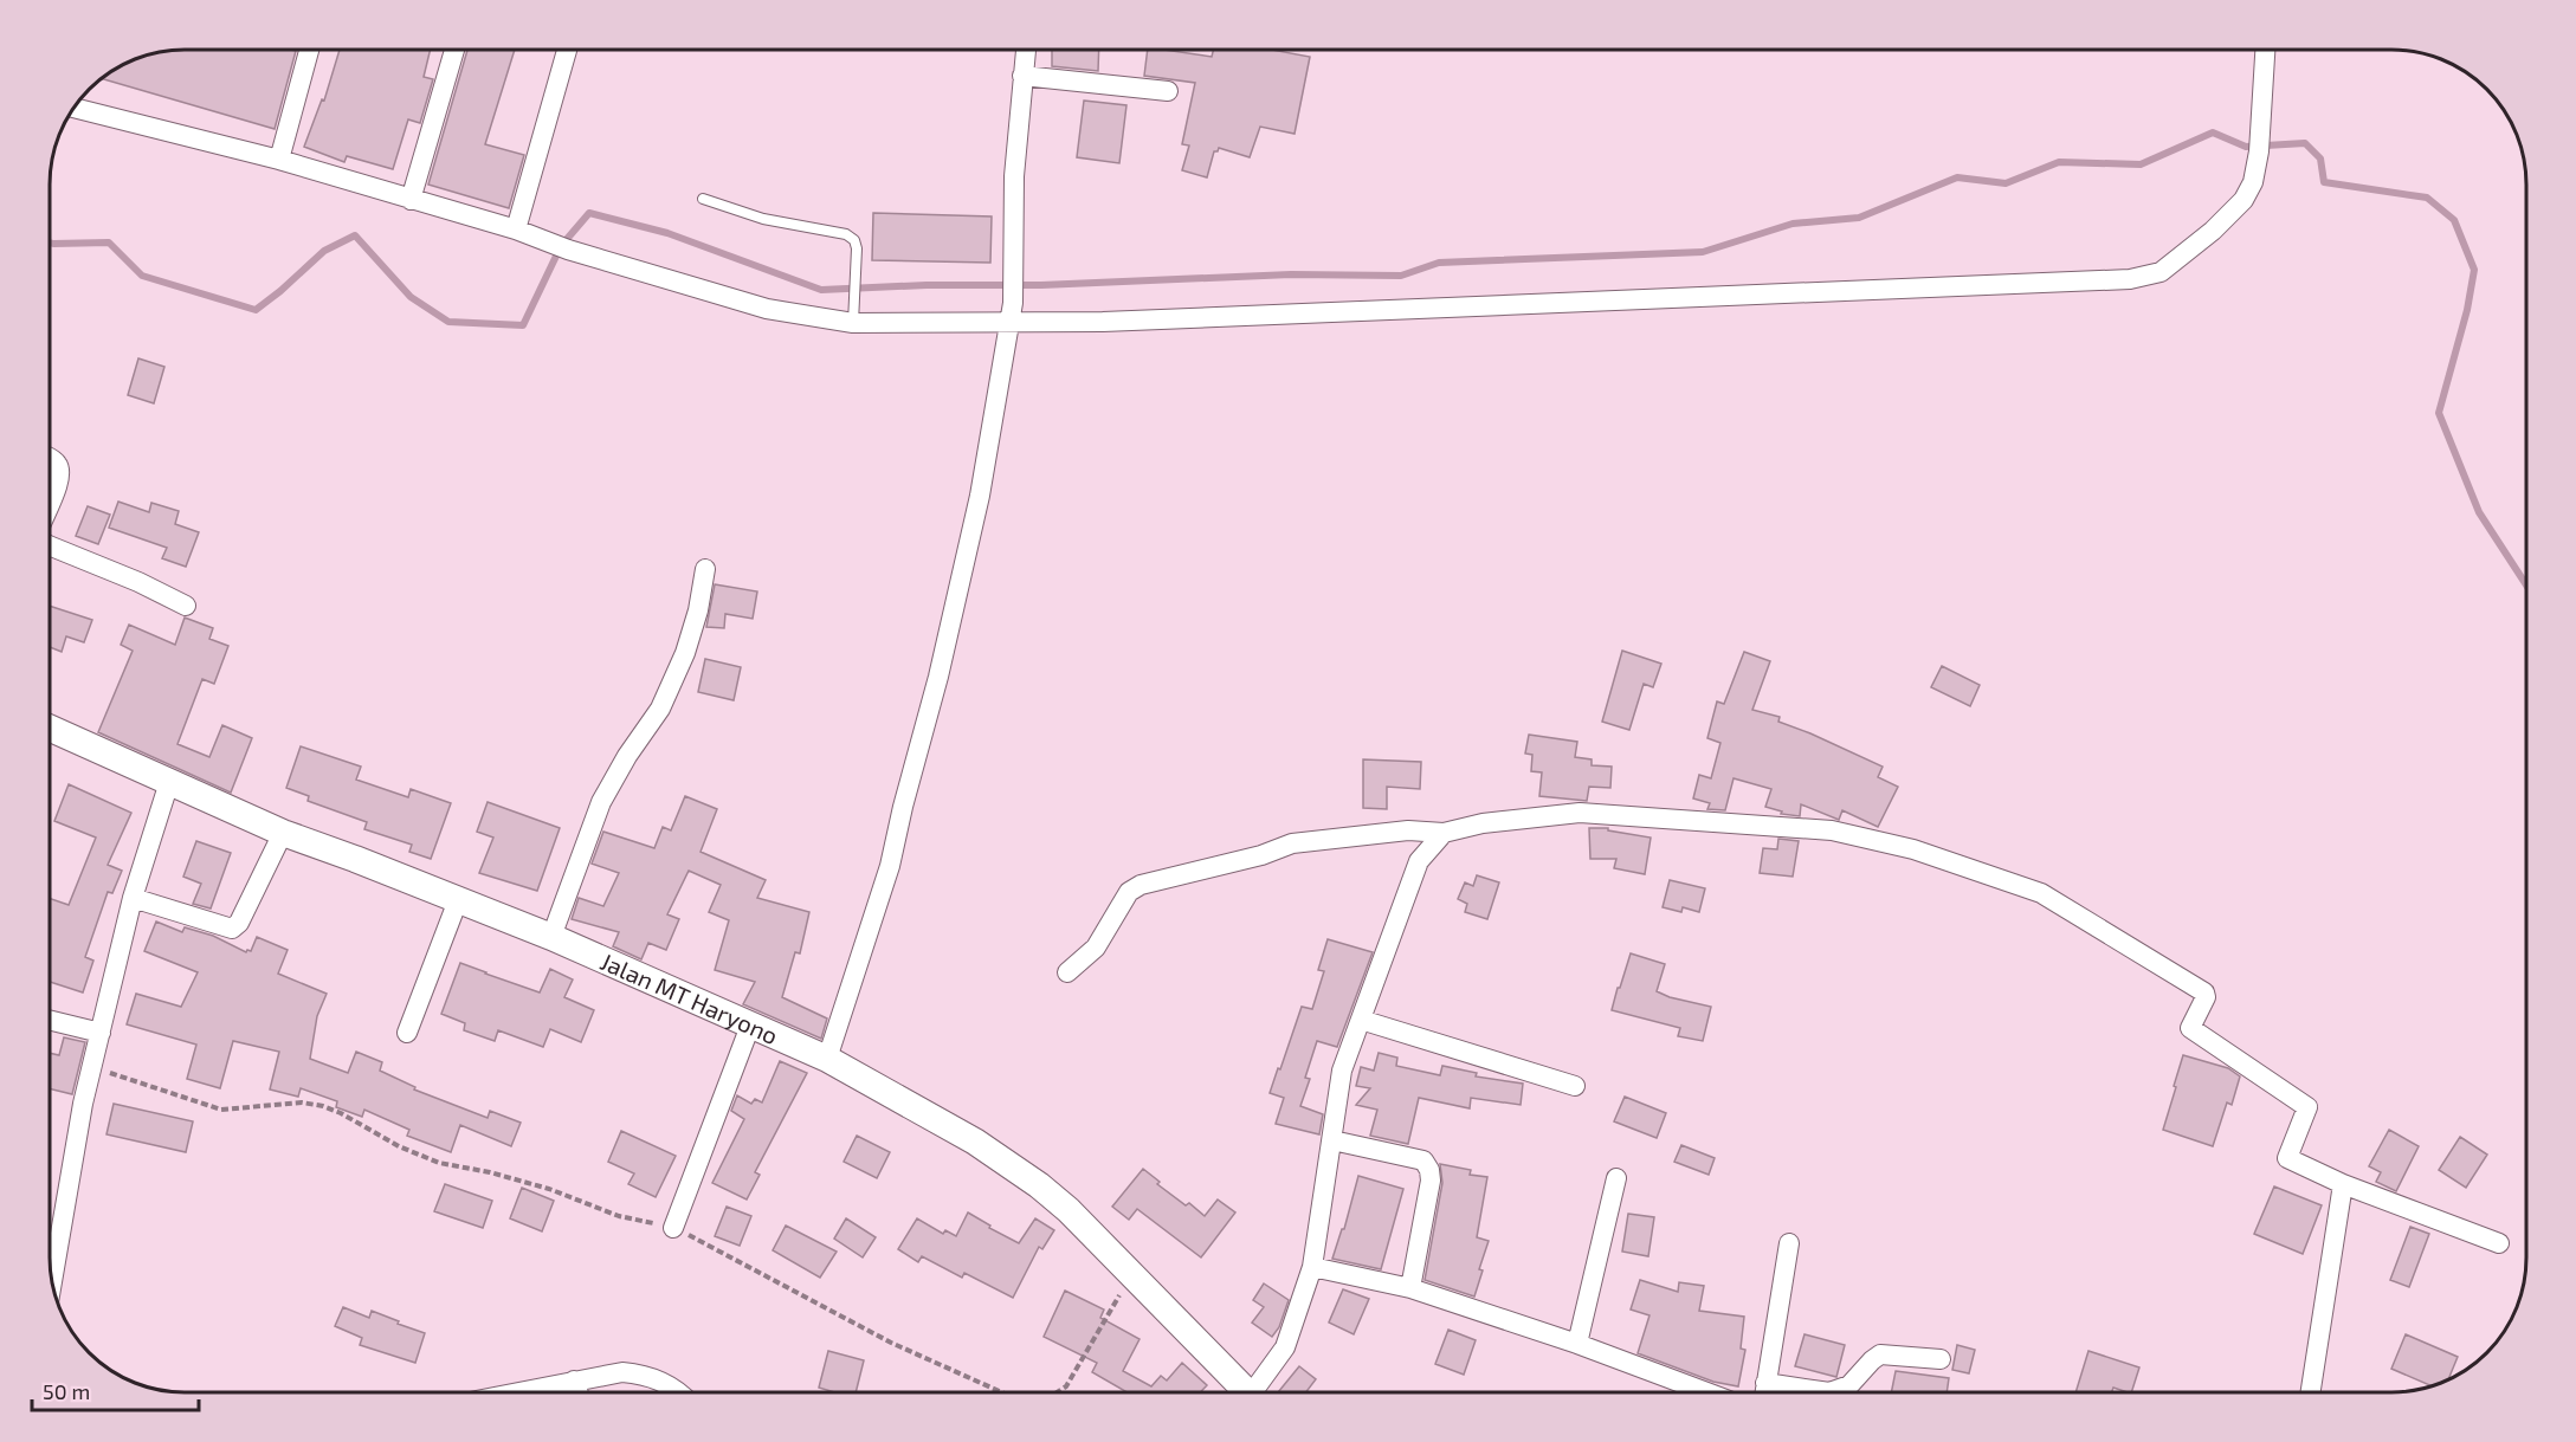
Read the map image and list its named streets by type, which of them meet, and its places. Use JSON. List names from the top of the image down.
{
  "streets": {
    "main road": ["Jalan MT Haryono"]
  },
  "scale_bar": "50 m"
}
